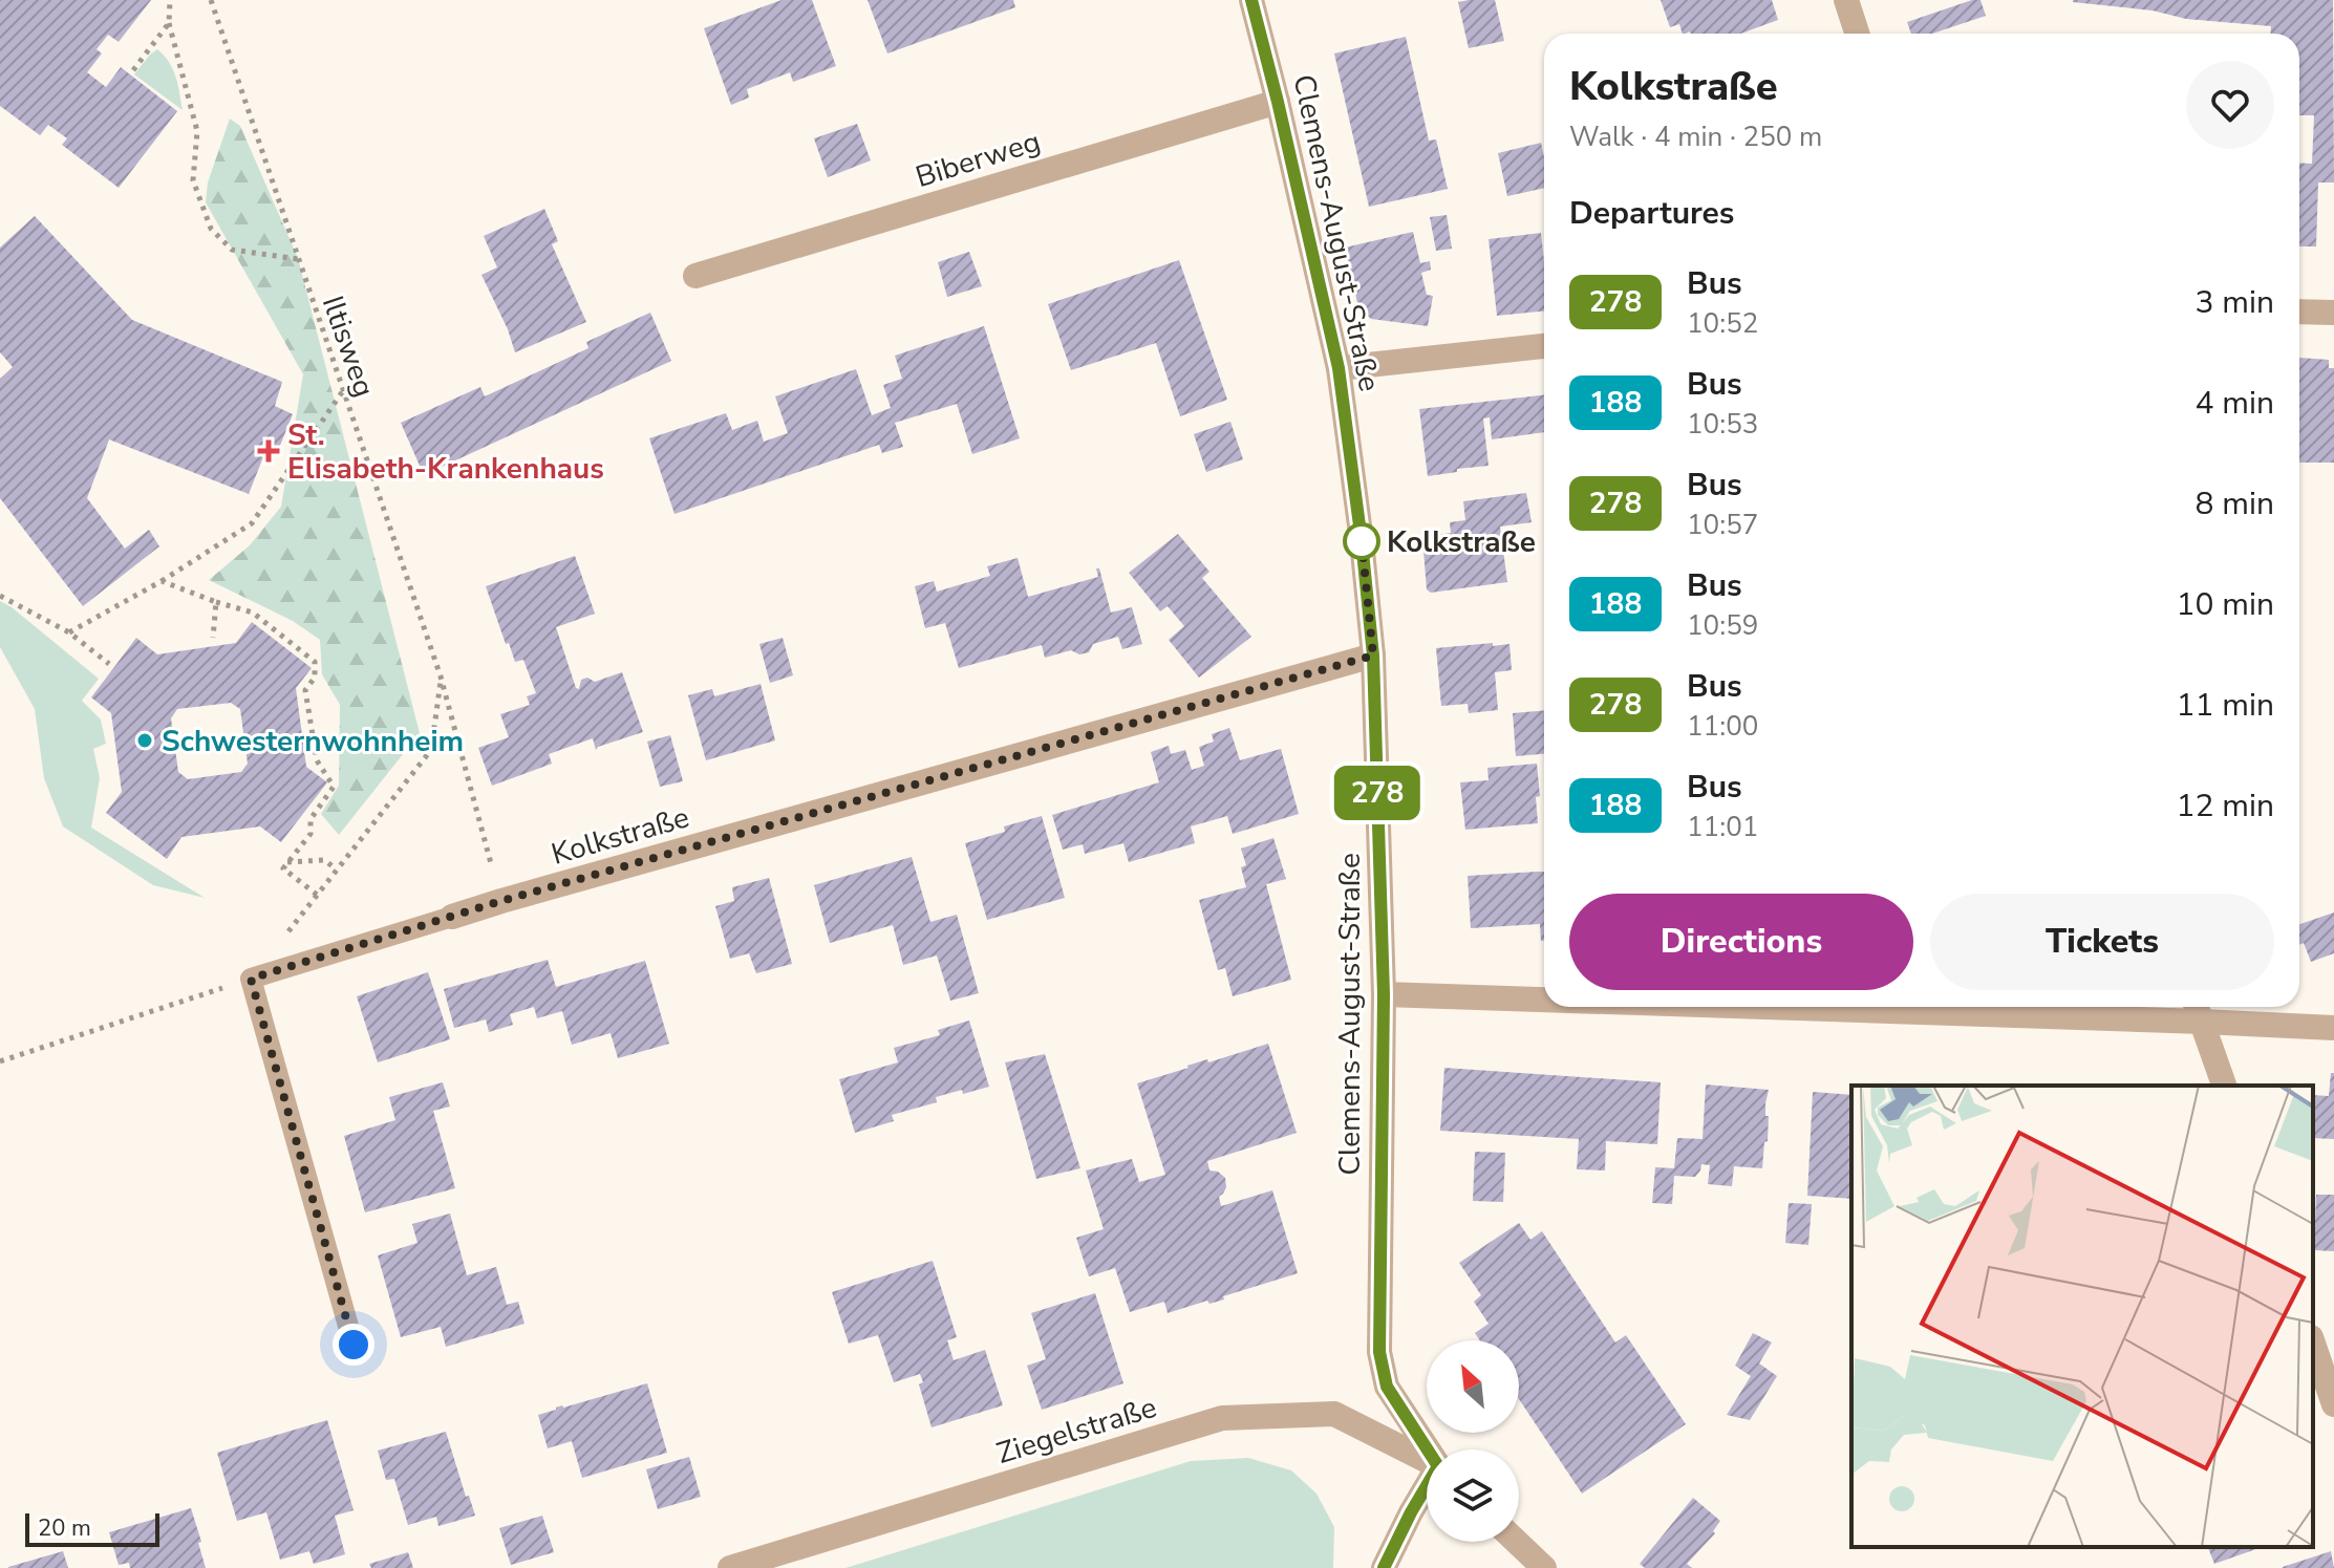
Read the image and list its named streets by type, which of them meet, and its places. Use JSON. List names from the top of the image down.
{
  "streets": {
    "street": [
      "Biberweg",
      "Clemens-August-Straße",
      "Kolkstraße",
      "Ziegelstraße"
    ],
    "path": ["Iltisweg"]
  },
  "crossings": [
    ["Biberweg", "Clemens-August-Straße"],
    ["Clemens-August-Straße", "Kolkstraße"],
    ["Iltisweg", "Kolkstraße"]
  ],
  "places": {
    "health": ["St. Elisabeth-Krankenhaus"],
    "other": ["Kolkstraße", "Schwesternwohnheim"]
  },
  "lines": ["bus line 278"],
  "scale_bar": "20 m",
  "north": "top left",
  "page": {
    "on_map": "278",
    "heading": [
      ["Kolkstraße", "Walk · 4 min · 250 m"],
      "Departures"
    ],
    "list": [
      {
        "mark": "278",
        "name": "Bus",
        "note": "10:52",
        "value": "3 min"
      },
      {
        "mark": "188",
        "name": "Bus",
        "note": "10:53",
        "value": "4 min"
      },
      {
        "mark": "278",
        "name": "Bus",
        "note": "10:57",
        "value": "8 min"
      },
      {
        "mark": "188",
        "name": "Bus",
        "note": "10:59",
        "value": "10 min"
      },
      {
        "mark": "278",
        "name": "Bus",
        "note": "11:00",
        "value": "11 min"
      },
      {
        "mark": "188",
        "name": "Bus",
        "note": "11:01",
        "value": "12 min"
      }
    ],
    "buttons": ["Directions", "Tickets"],
    "scale": "20 m"
  }
}
